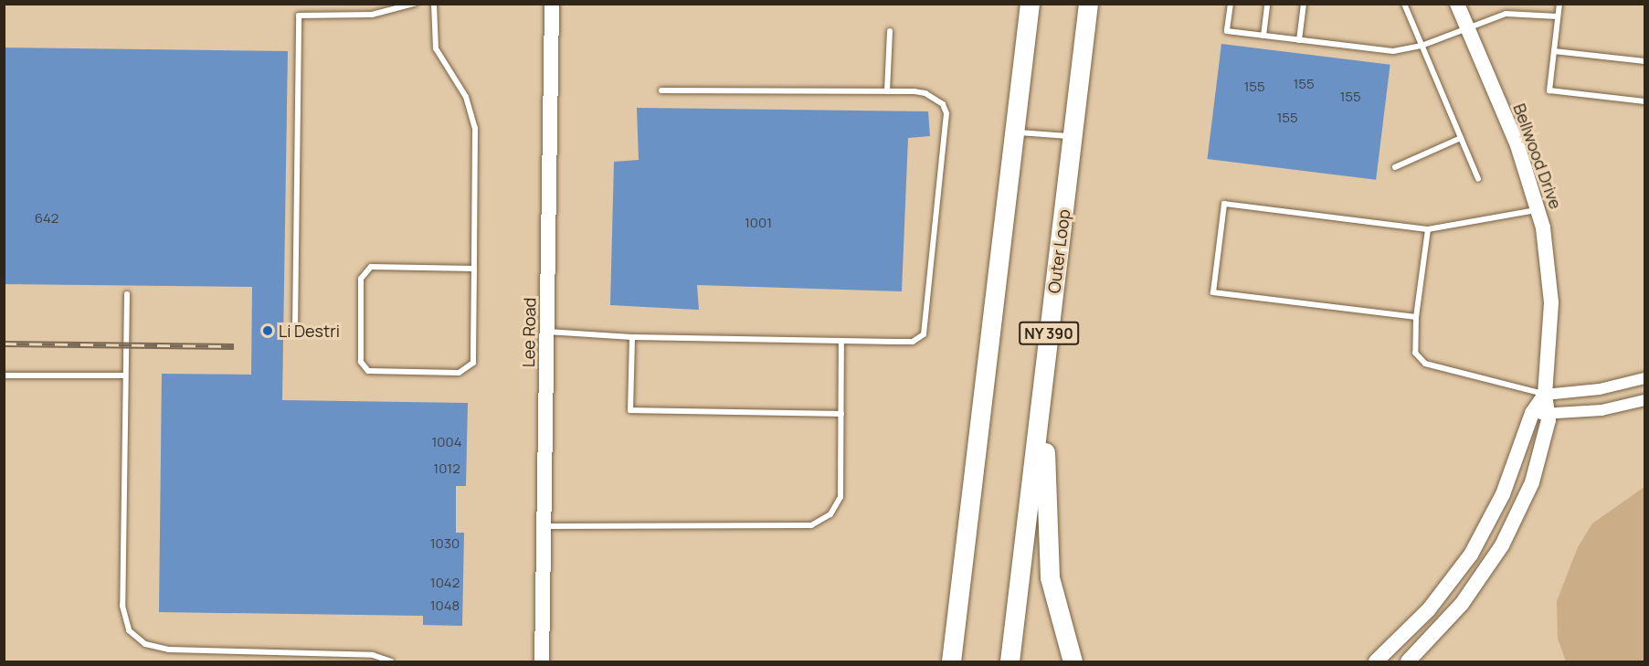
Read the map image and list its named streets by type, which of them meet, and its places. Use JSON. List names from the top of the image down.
{
  "streets": {
    "highway": ["Outer Loop", "NY 390"],
    "street": ["Bellwood Drive", "Lee Road"]
  },
  "places": ["Li Destri"],
  "house_numbers": [
    "155",
    "155",
    "155",
    "155",
    "642",
    "1001",
    "1004",
    "1012",
    "1030",
    "1042",
    "1048"
  ]
}
